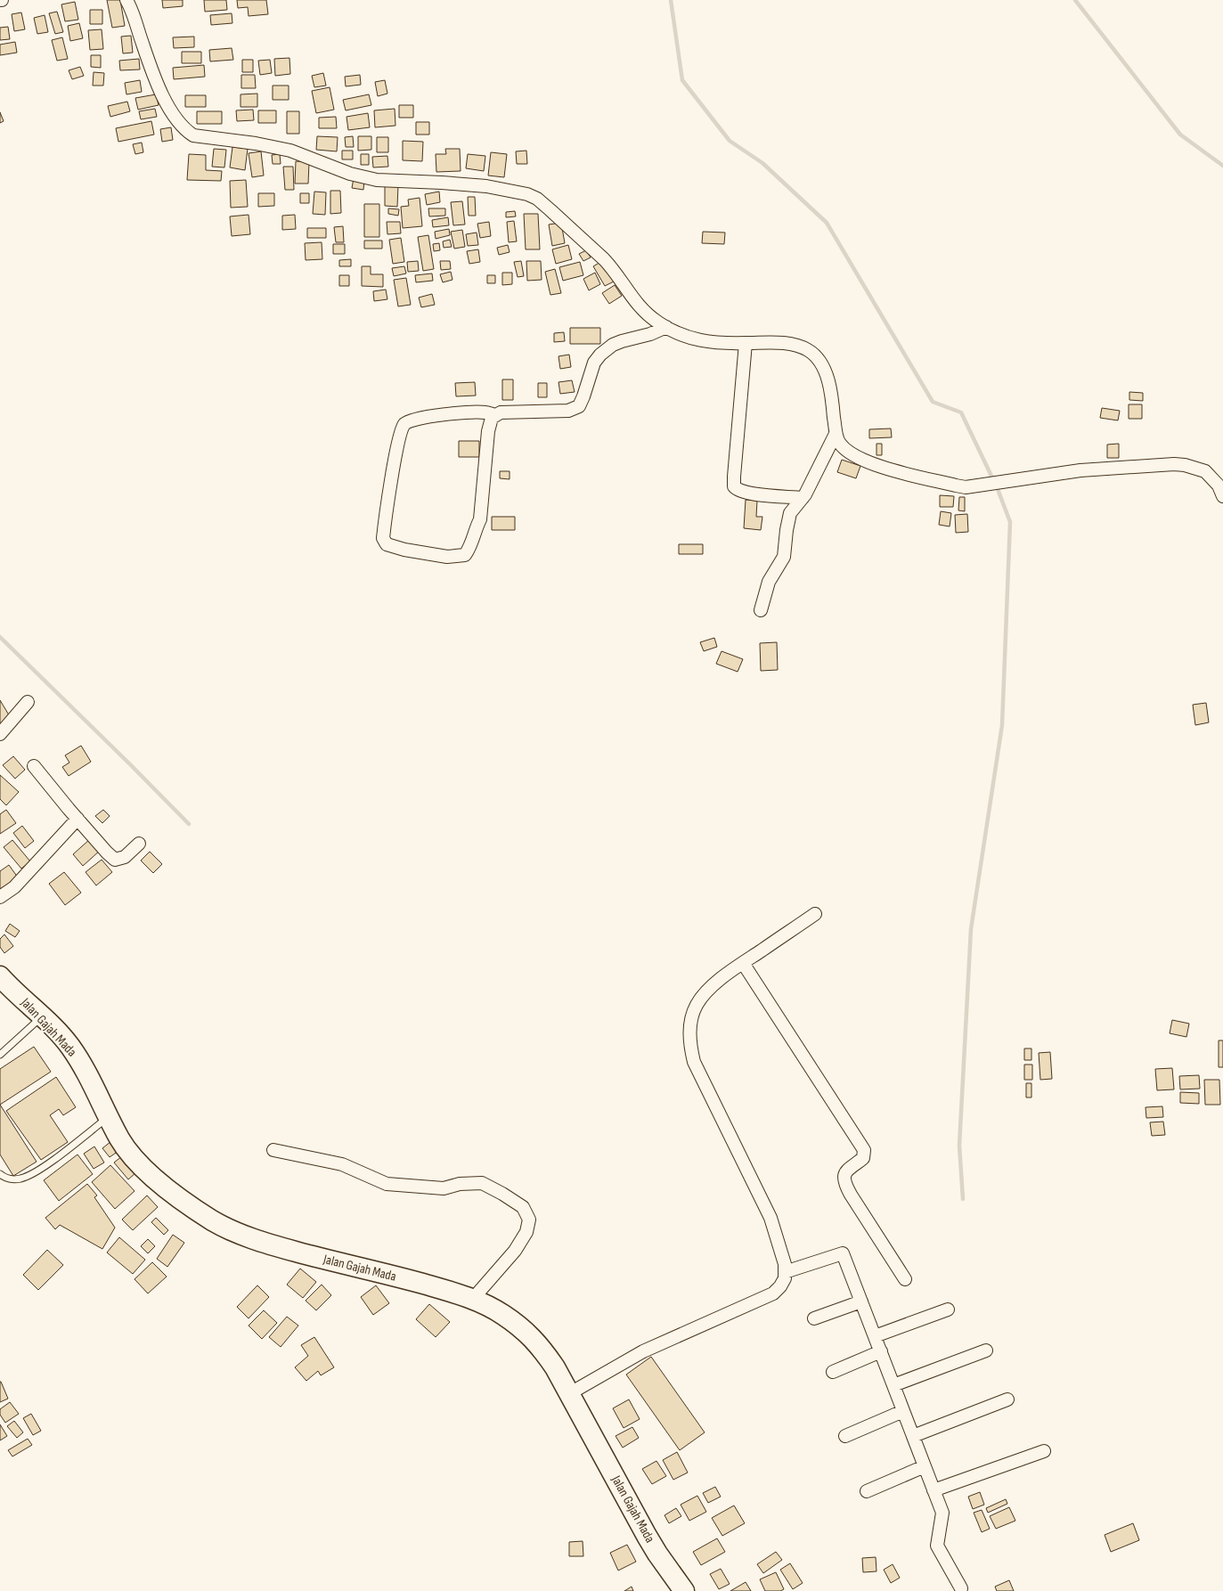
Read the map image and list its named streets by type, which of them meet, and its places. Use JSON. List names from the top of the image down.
{
  "streets": {
    "highway": ["Jalan Gajah Mada"]
  }
}
